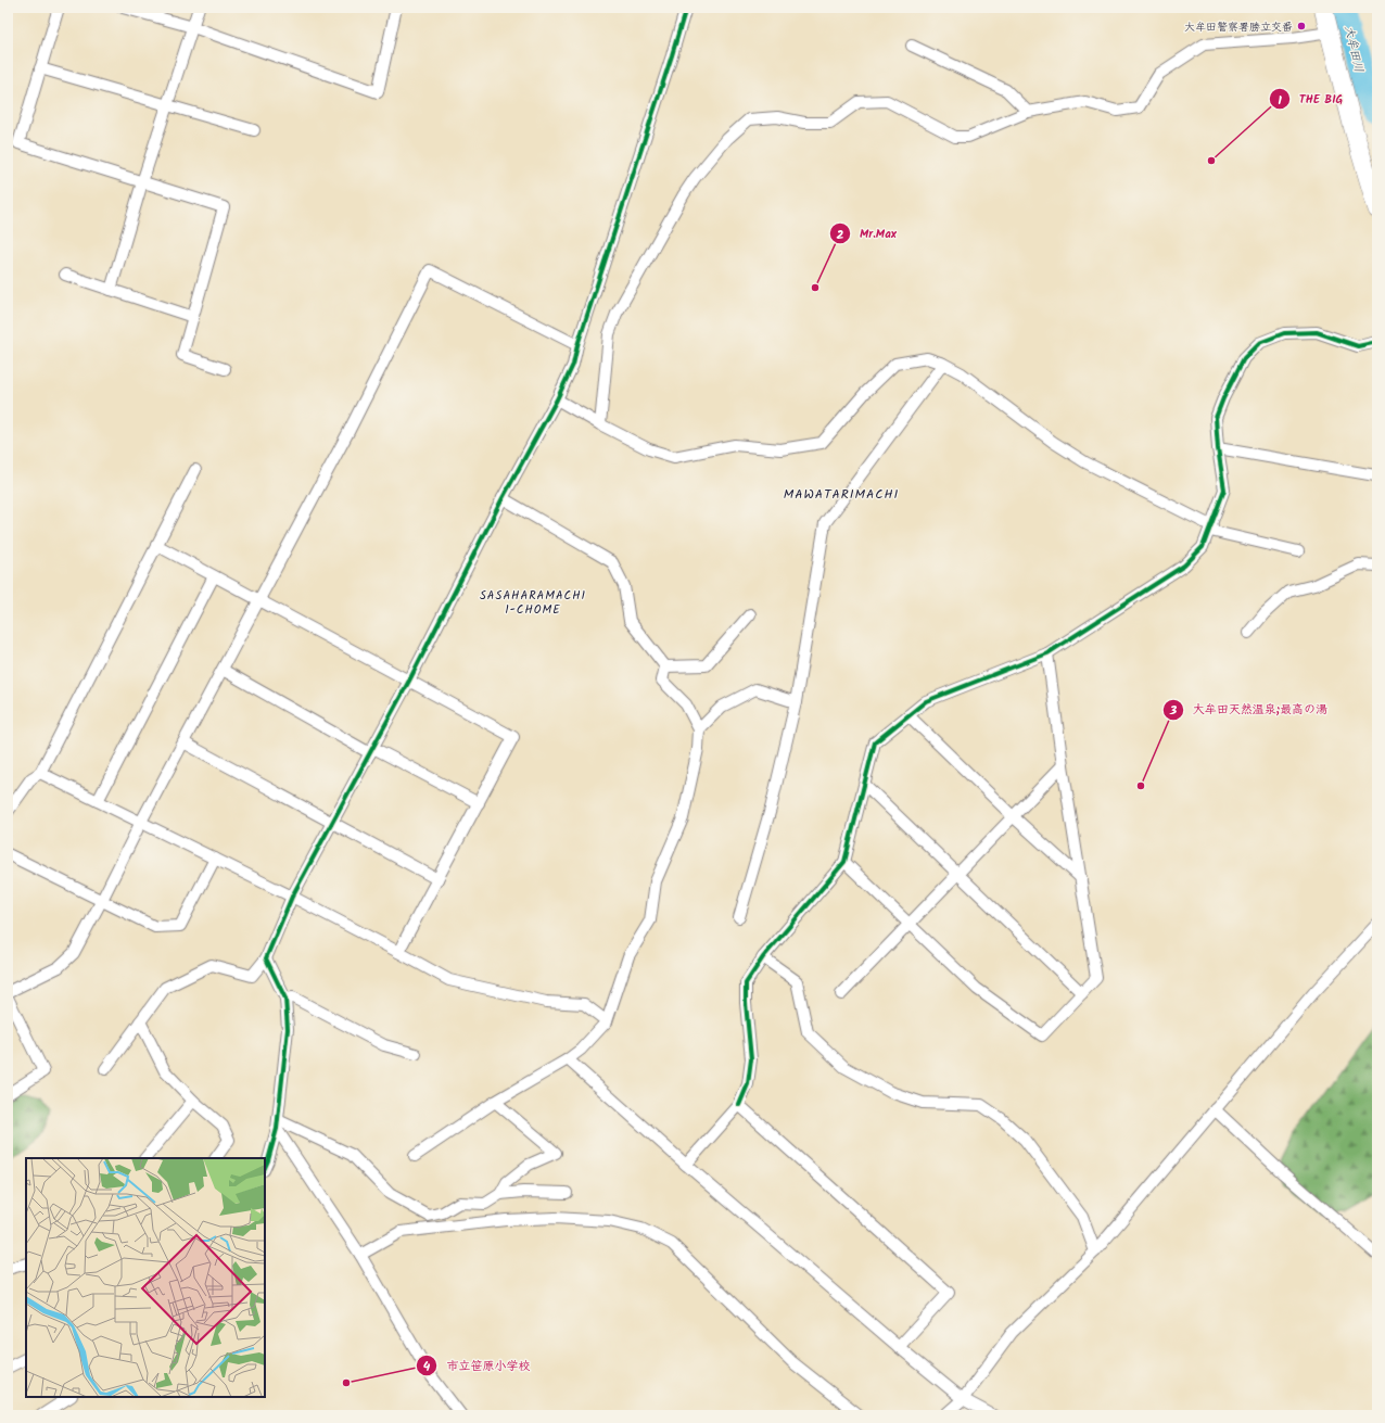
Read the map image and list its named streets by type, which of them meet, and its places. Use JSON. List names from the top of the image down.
{
  "districts": ["MAWATARIMACHI", "SASAHARAMACHI 1-CHOME"],
  "water": ["大牟田川"],
  "places": [
    "大牟田警察署勝立交番",
    "THE BIG",
    "Mr.Max",
    "大牟田天然温泉;最高の湯",
    "市立笹原小学校"
  ]
}
